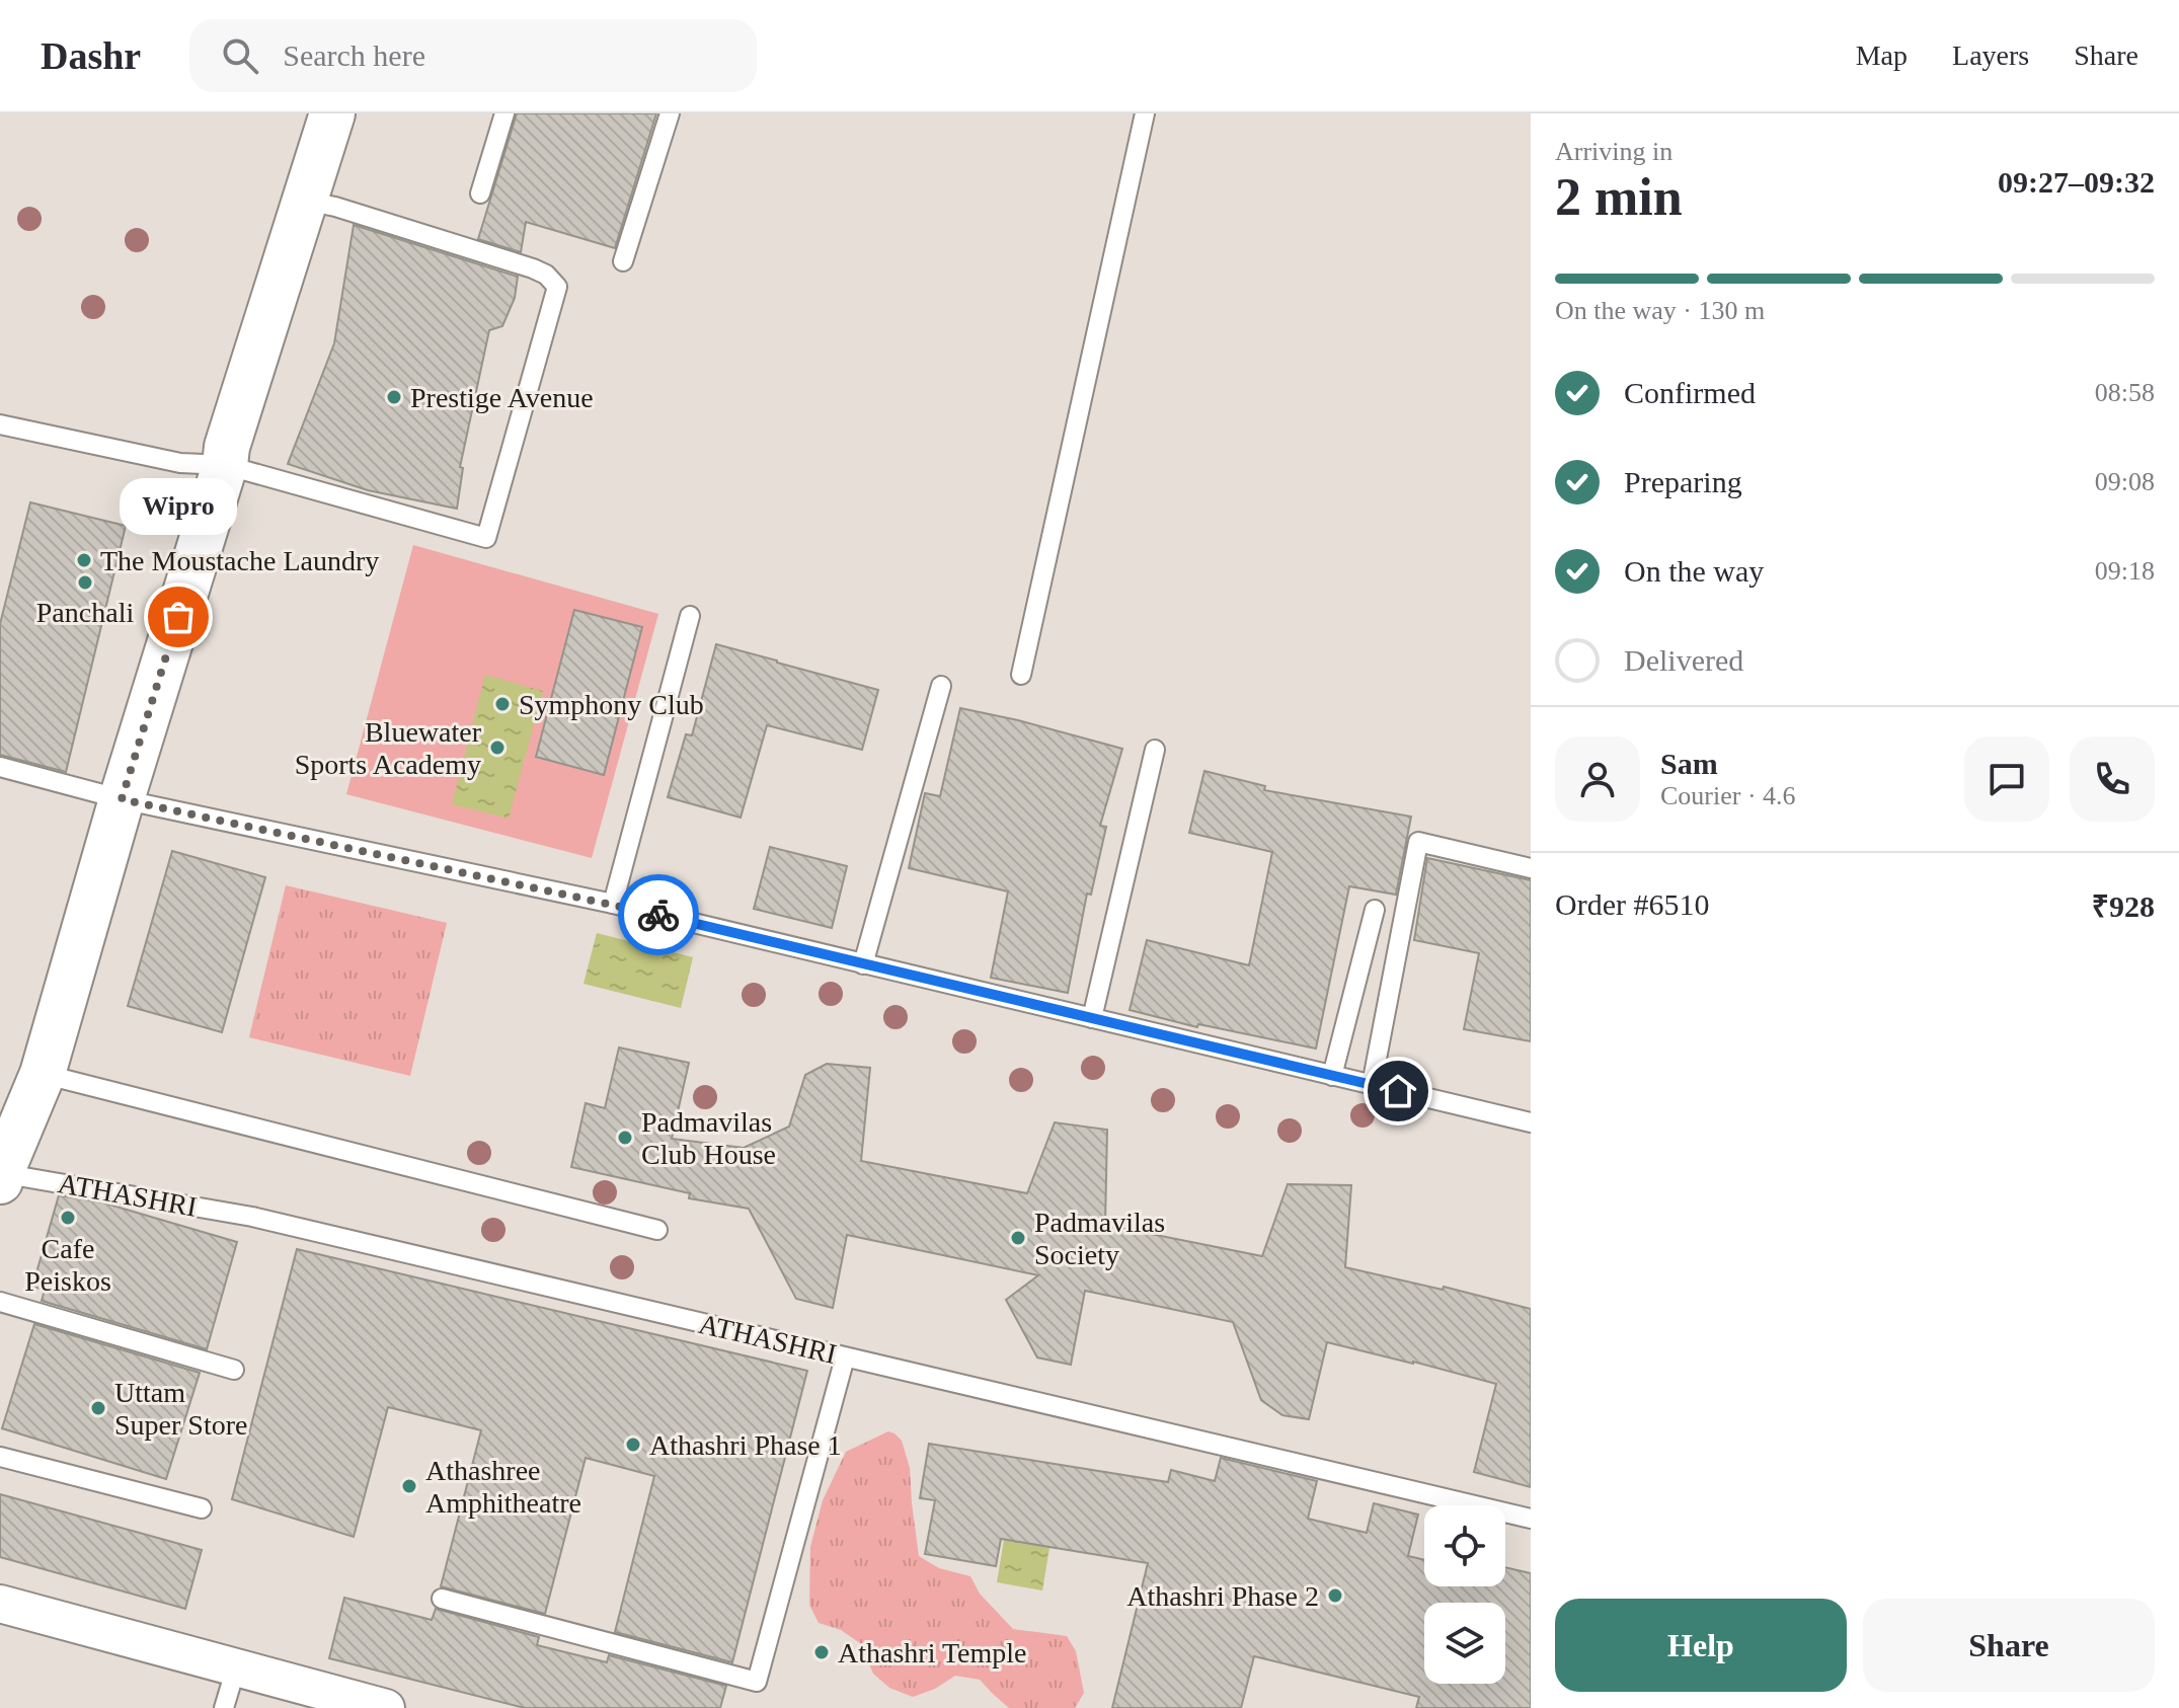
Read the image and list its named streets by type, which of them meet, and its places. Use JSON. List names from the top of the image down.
{
  "streets": {
    "lane": ["ATHASHRI"]
  },
  "places": [
    "Prestige Avenue",
    "The Moustache Laundry",
    "Panchali",
    "Wipro",
    "Symphony Club",
    "Bluewater Sports Academy",
    "Padmavilas Club House",
    "Cafe Peiskos",
    "Padmavilas Society",
    "Uttam Super Store",
    "Athashri Phase 1",
    "Athashree Amphitheatre",
    "Athashri Phase 2",
    "Athashri Temple"
  ],
  "page": {
    "header": "Dashr",
    "search": "Search here",
    "nav": ["Map", "Layers", "Share"],
    "heading": ["2 min", "Arriving in", "09:27–09:32"],
    "panel": [
      "Sam",
      "Courier · 4.6",
      "Order #6510",
      "₹928"
    ],
    "bar": "On the way · 130 m",
    "list": [
      ["Confirmed", "08:58"],
      ["Preparing", "09:08"],
      ["On the way", "09:18"],
      "Delivered"
    ],
    "bubble": "Wipro",
    "buttons": ["Help", "Share"]
  }
}
